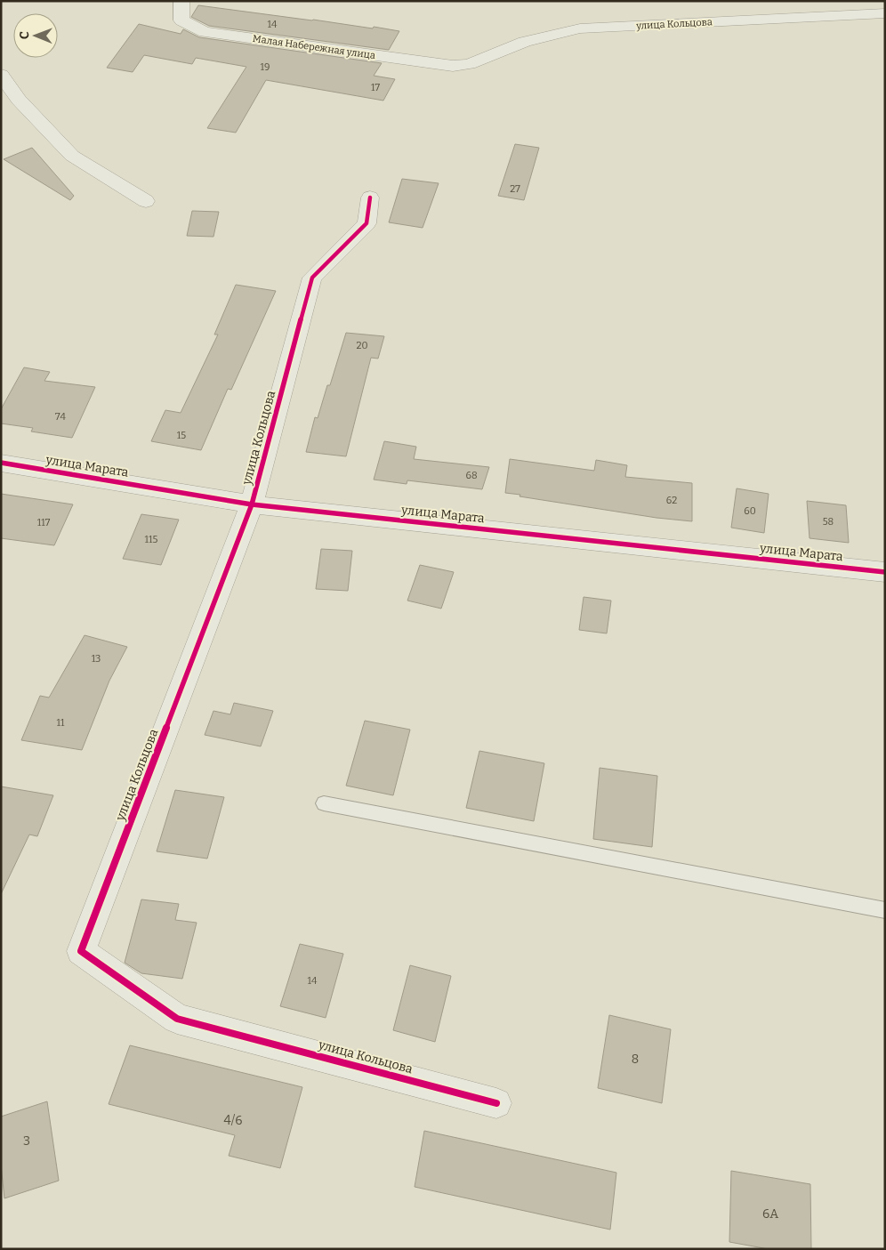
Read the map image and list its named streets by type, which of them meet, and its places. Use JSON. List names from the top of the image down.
{
  "streets": {
    "street": ["улица Кольцова", "Малая Набережная улица", "улица Марата"]
  },
  "crossings": [
    ["улица Кольцова", "Малая Набережная улица"],
    ["улица Кольцова", "улица Марата"]
  ],
  "house_numbers": [
    "14",
    "19",
    "17",
    "27",
    "20",
    "74",
    "15",
    "68",
    "62",
    "60",
    "58",
    "117",
    "115",
    "13",
    "11",
    "14",
    "8",
    "4/6",
    "3",
    "6А"
  ],
  "north": "left"
}
